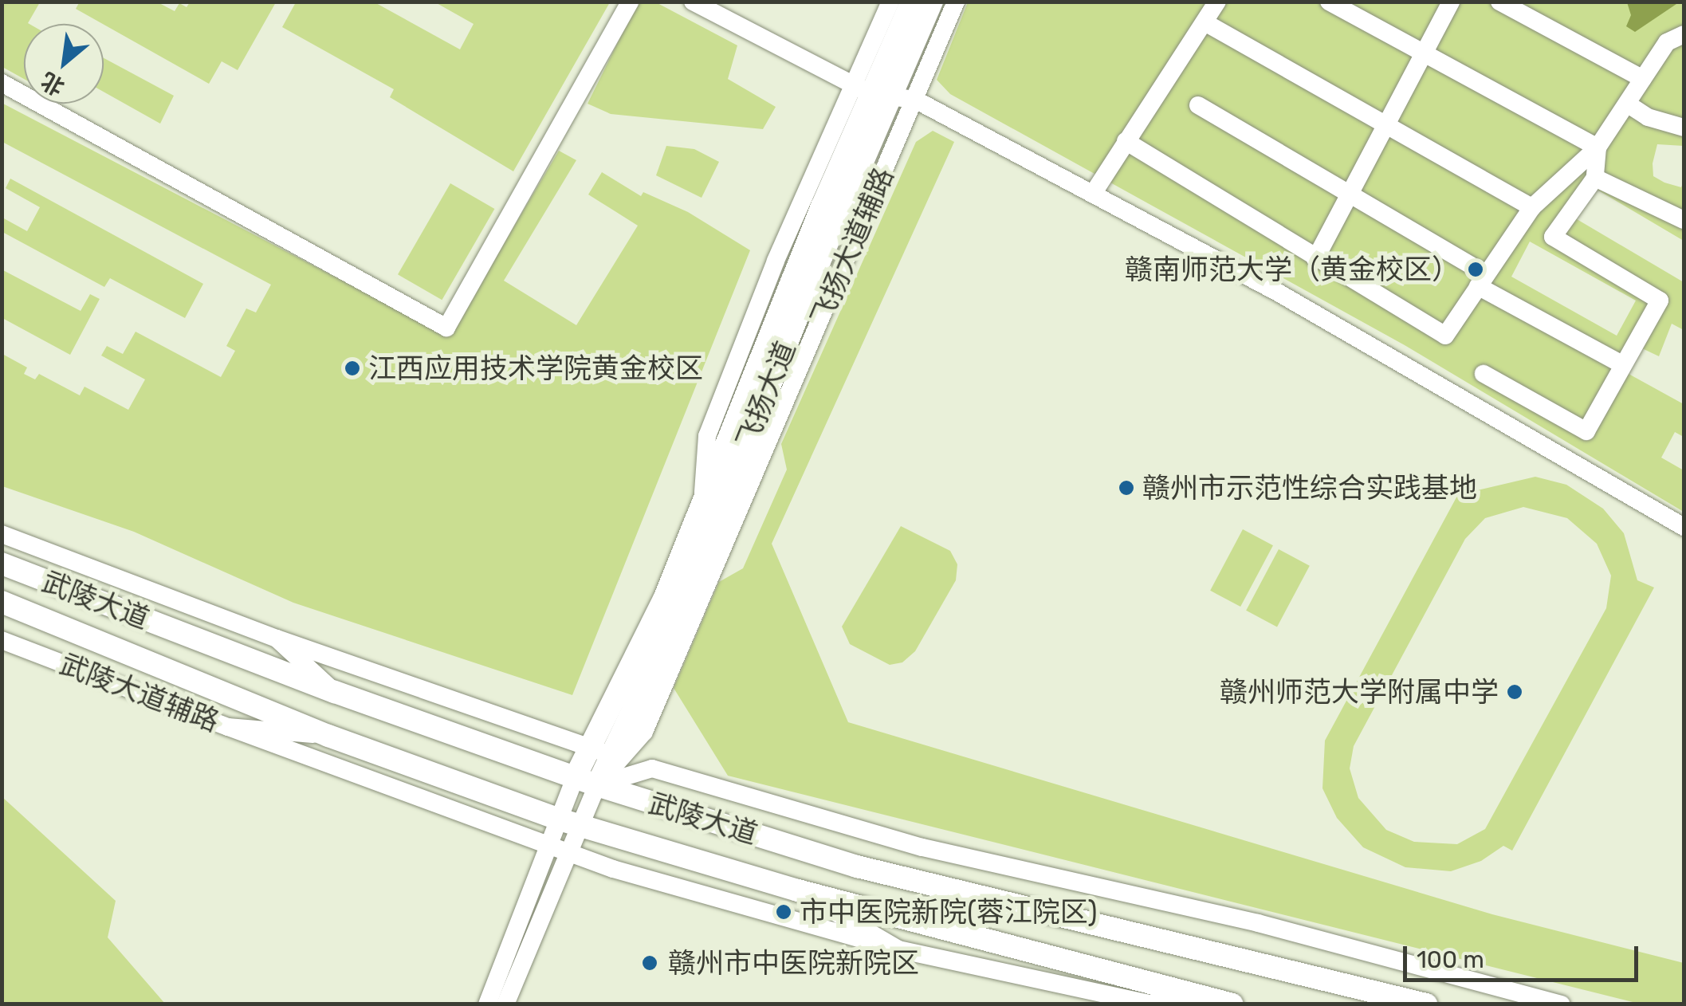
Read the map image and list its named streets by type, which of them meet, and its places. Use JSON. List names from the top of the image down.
{
  "streets": {
    "main road": ["飞扬大道", "武陵大道"],
    "street": ["飞扬大道辅路", "武陵大道辅路"]
  },
  "crossings": [
    ["飞扬大道辅路", "飞扬大道"],
    ["飞扬大道", "武陵大道"],
    ["武陵大道", "武陵大道辅路"]
  ],
  "places": [
    "赣南师范大学（黄金校区）",
    "江西应用技术学院黄金校区",
    "赣州市示范性综合实践基地",
    "赣州师范大学附属中学",
    "市中医院新院(蓉江院区)",
    "赣州市中医院新院区"
  ],
  "scale_bar": "100 m",
  "north": "bottom left"
}
